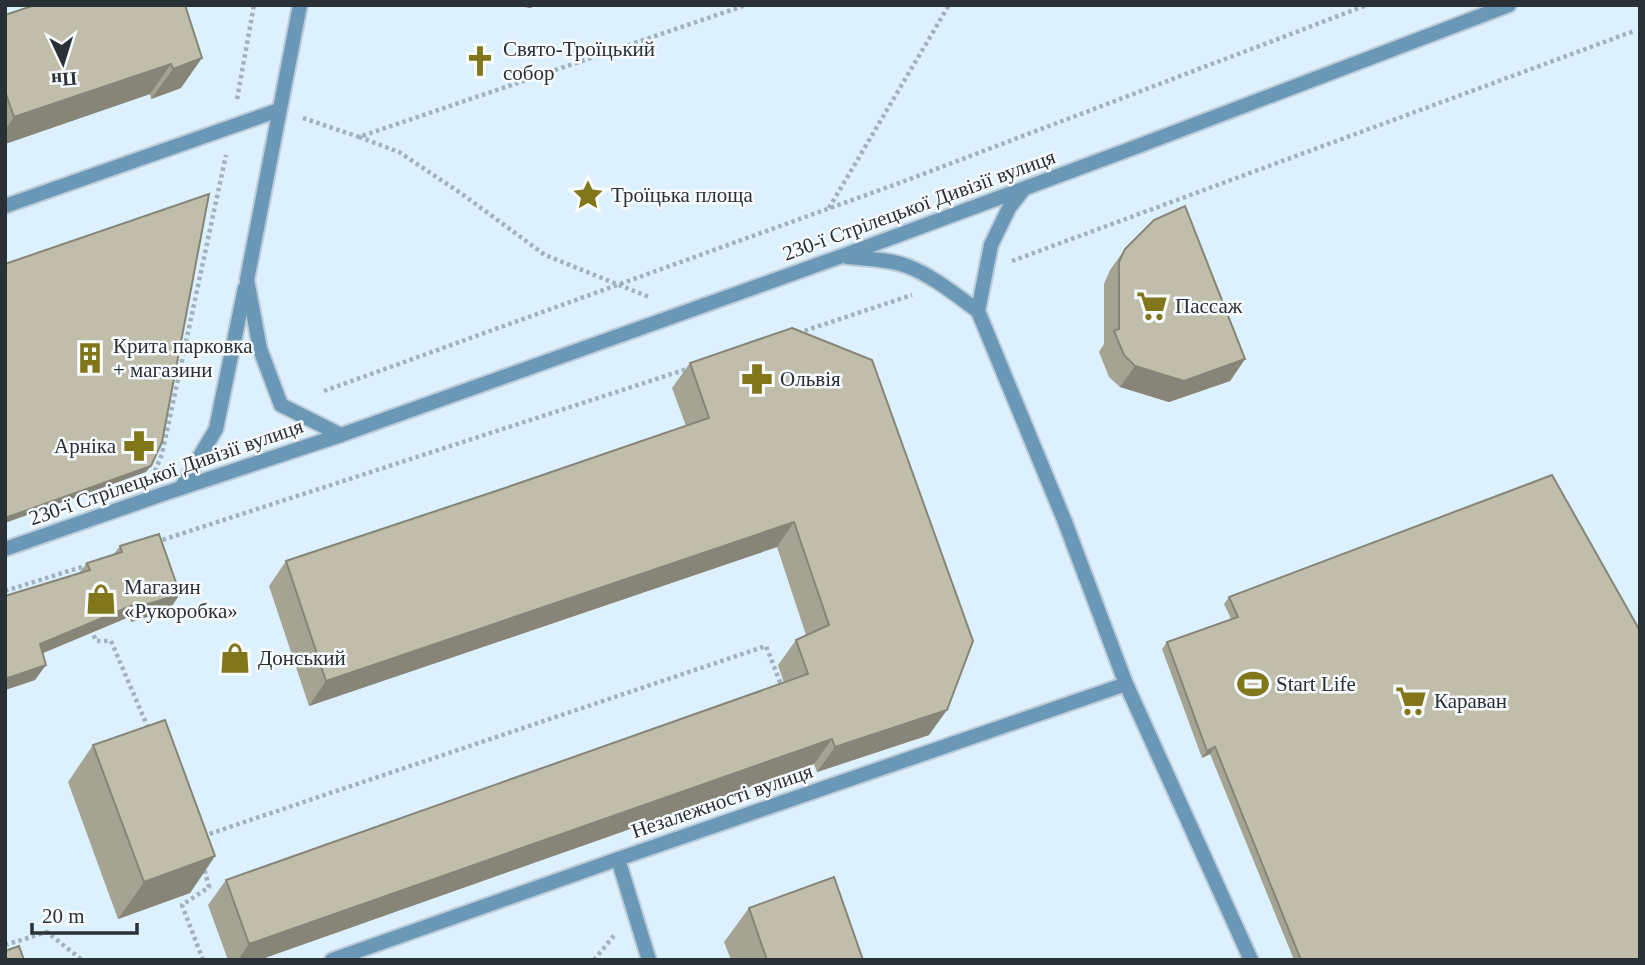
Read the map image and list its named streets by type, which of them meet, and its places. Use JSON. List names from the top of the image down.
{
  "streets": {
    "street": ["230-ї Стрілецької Дивізії вулиця", "Незалежності вулиця"]
  },
  "places": {
    "church": ["Свято-Троїцький собор"],
    "place": ["Троїцька площа"],
    "supermarket": ["Пассаж", "Караван"],
    "building": ["Крита парковка + магазини"],
    "pharmacy": ["Ольвія", "Арніка"],
    "shop": ["Магазин «Рукоробка»", "Донський"],
    "sports": ["Start Life"]
  },
  "scale_bar": "20 m",
  "north": "bottom"
}
